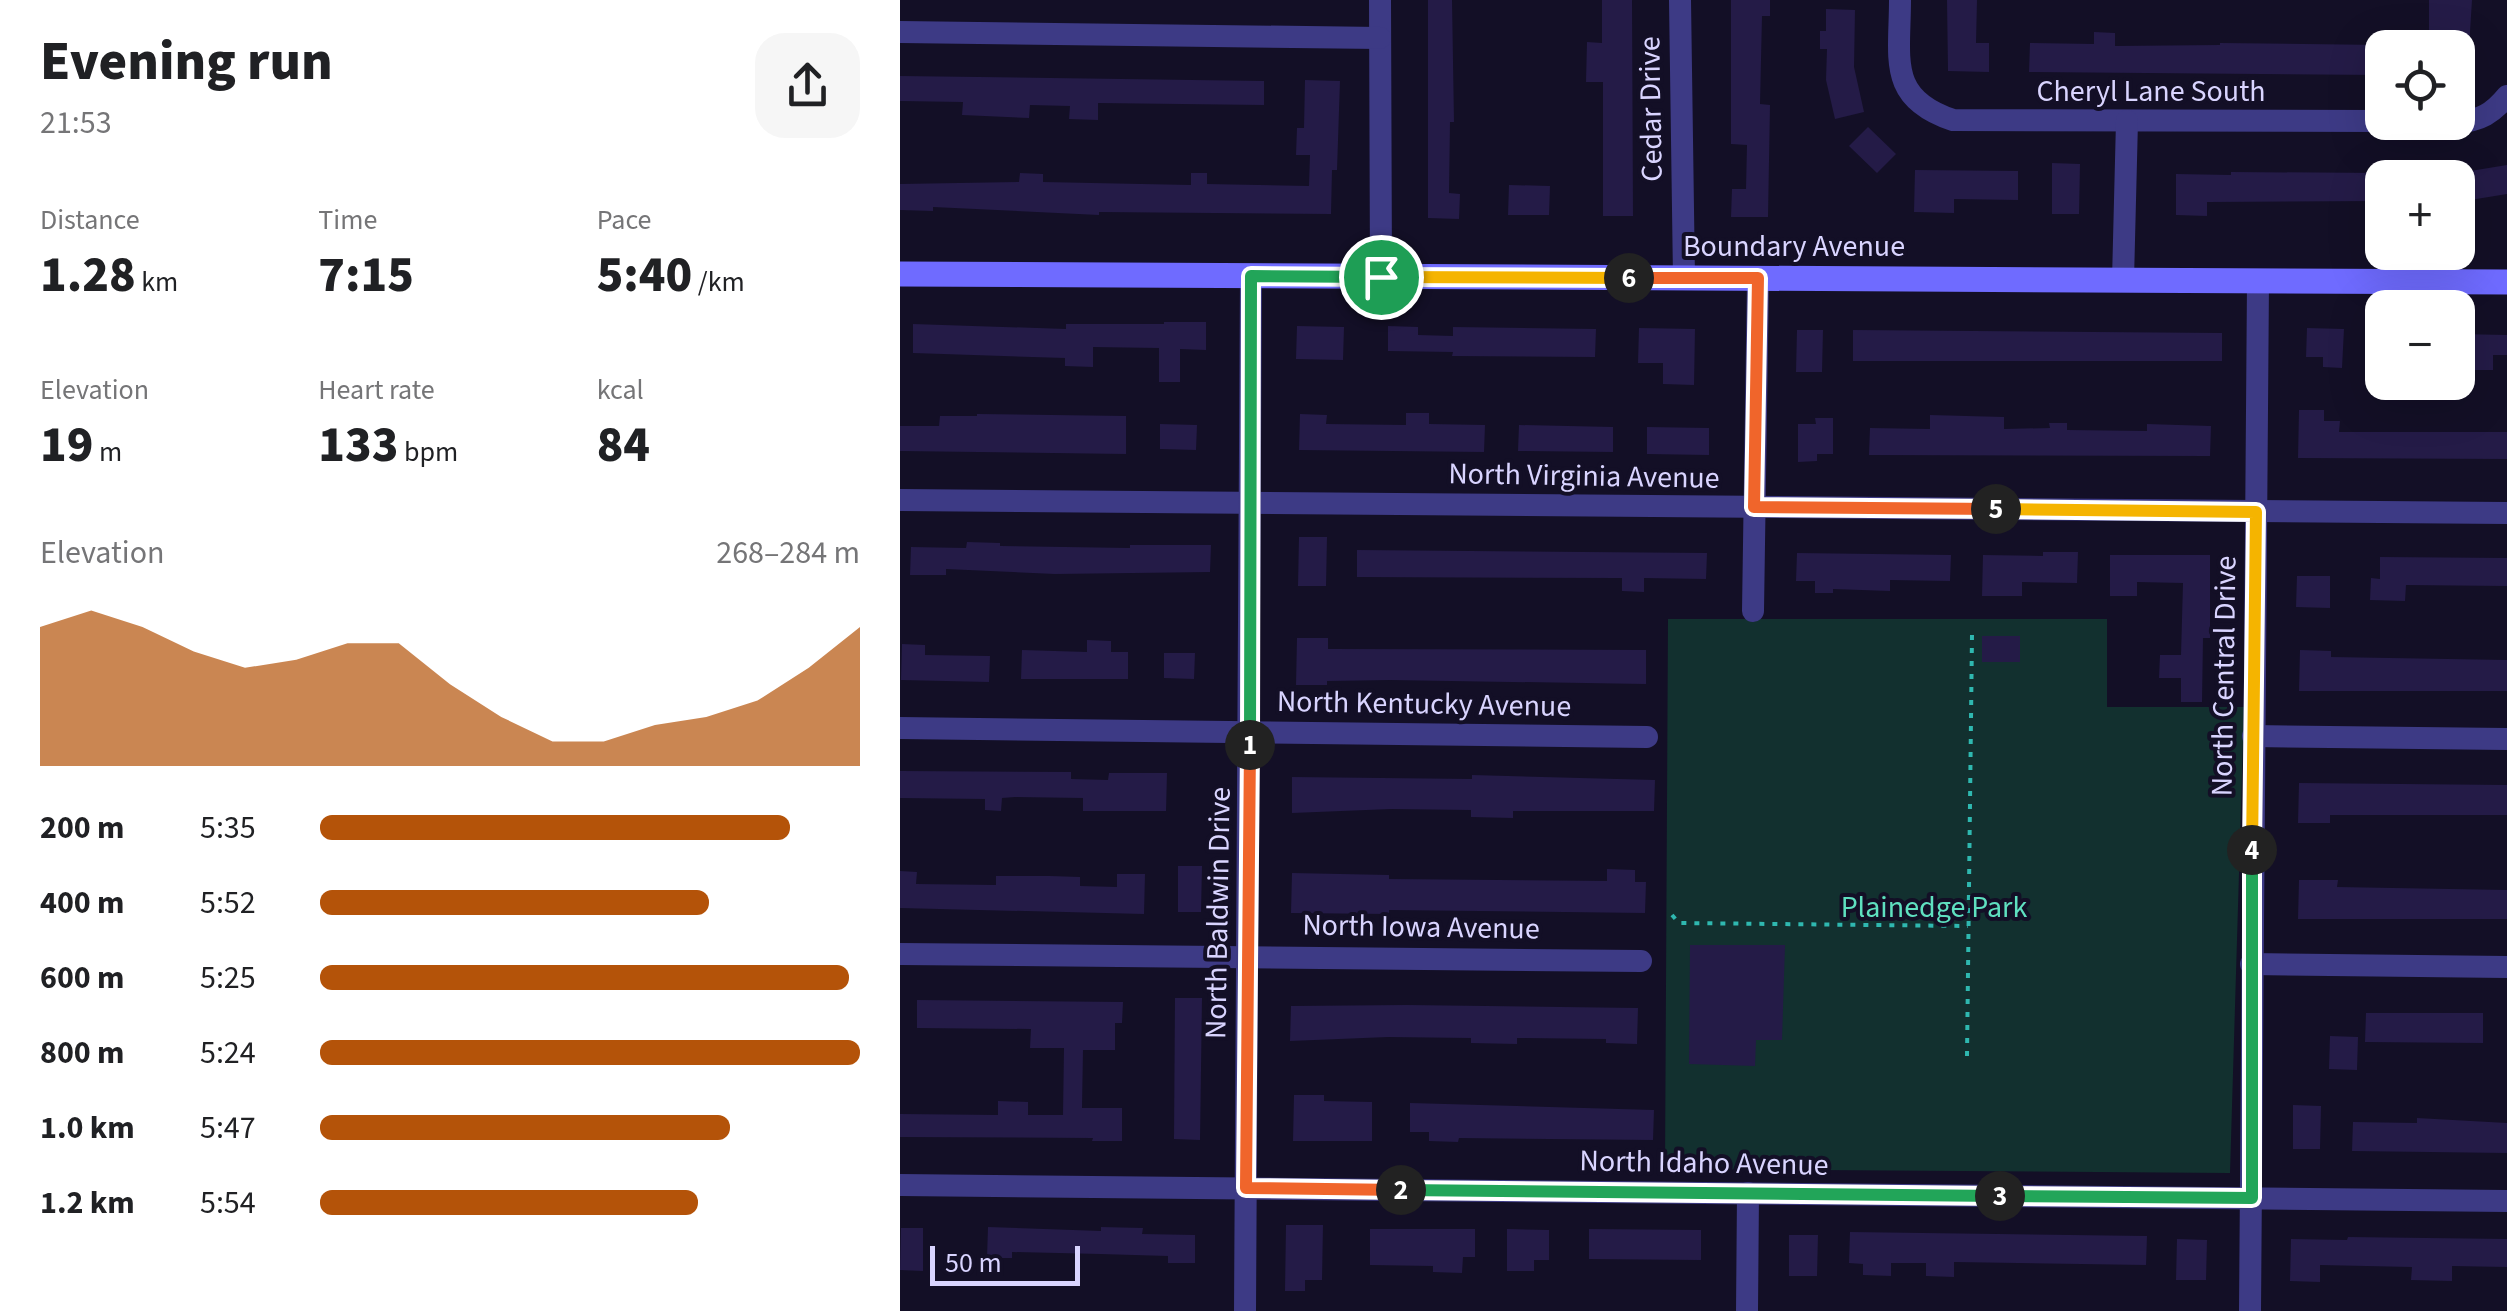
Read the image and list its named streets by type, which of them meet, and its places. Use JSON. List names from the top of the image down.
{
  "streets": {
    "main road": ["Boundary Avenue"],
    "street": [
      "Cheryl Lane South",
      "Cedar Drive",
      "North Virginia Avenue",
      "North Central Drive",
      "North Kentucky Avenue",
      "North Baldwin Drive",
      "North Iowa Avenue",
      "North Idaho Avenue"
    ]
  },
  "crossings": [
    ["Cedar Drive", "Boundary Avenue"],
    ["Boundary Avenue", "North Central Drive"],
    ["Boundary Avenue", "North Baldwin Drive"],
    ["North Virginia Avenue", "North Central Drive"],
    ["North Virginia Avenue", "North Baldwin Drive"],
    ["North Central Drive", "North Idaho Avenue"],
    ["North Kentucky Avenue", "North Baldwin Drive"],
    ["North Baldwin Drive", "North Iowa Avenue"],
    ["North Baldwin Drive", "North Idaho Avenue"]
  ],
  "parks": ["Plainedge Park"],
  "scale_bar": "50 m",
  "page": {
    "heading": ["Evening run", "21:53"],
    "map_buttons": ["+", "−"],
    "stats": [
      ["Distance", "1.28 km"],
      ["Time", "7:15"],
      ["Pace", "5:40 /km"],
      ["Elevation", "19 m"],
      ["Heart rate", "133 bpm"],
      ["kcal", "84"]
    ],
    "pins": [
      "6",
      "5",
      "1",
      "4",
      "2",
      "3"
    ],
    "chart": ["Elevation", "268–284 m"],
    "list": [
      {
        "name": "200 m",
        "note": "5:35"
      },
      {
        "name": "400 m",
        "note": "5:52"
      },
      {
        "name": "600 m",
        "note": "5:25"
      },
      {
        "name": "800 m",
        "note": "5:24"
      },
      {
        "name": "1.0 km",
        "note": "5:47"
      },
      {
        "name": "1.2 km",
        "note": "5:54"
      }
    ],
    "scale": "50 m"
  }
}
